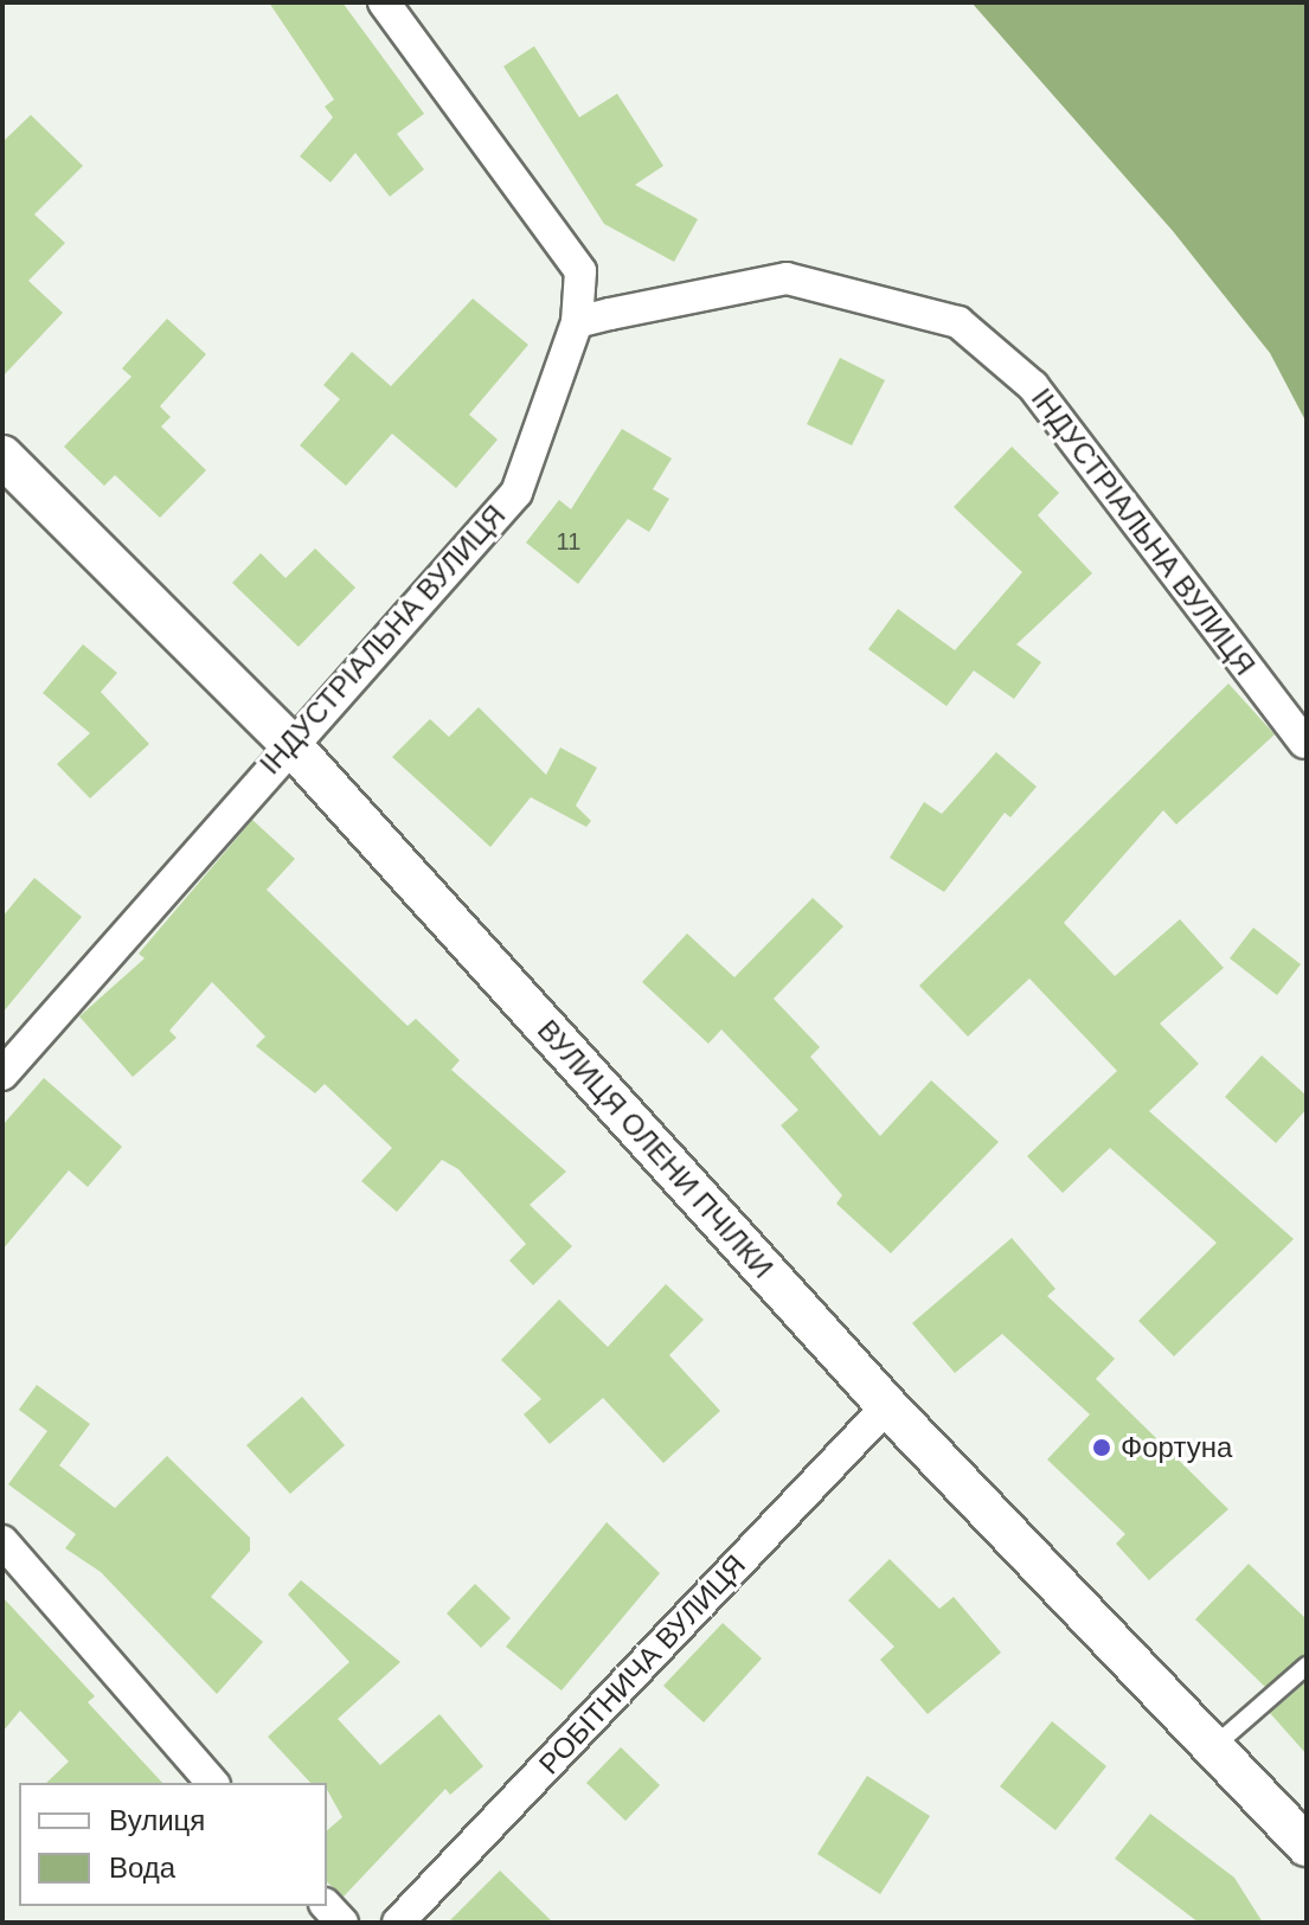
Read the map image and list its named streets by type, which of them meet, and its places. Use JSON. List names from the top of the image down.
{
  "streets": {
    "street": ["ІНДУСТРІАЛЬНА ВУЛИЦЯ", "ВУЛИЦЯ ОЛЕНИ ПЧІЛКИ", "РОБІТНИЧА ВУЛИЦЯ"]
  },
  "crossings": [
    ["ІНДУСТРІАЛЬНА ВУЛИЦЯ", "ВУЛИЦЯ ОЛЕНИ ПЧІЛКИ"],
    ["ВУЛИЦЯ ОЛЕНИ ПЧІЛКИ", "РОБІТНИЧА ВУЛИЦЯ"]
  ],
  "places": ["Фортуна"],
  "house_numbers": ["11"],
  "legend": ["Вулиця", "Вода"]
}
